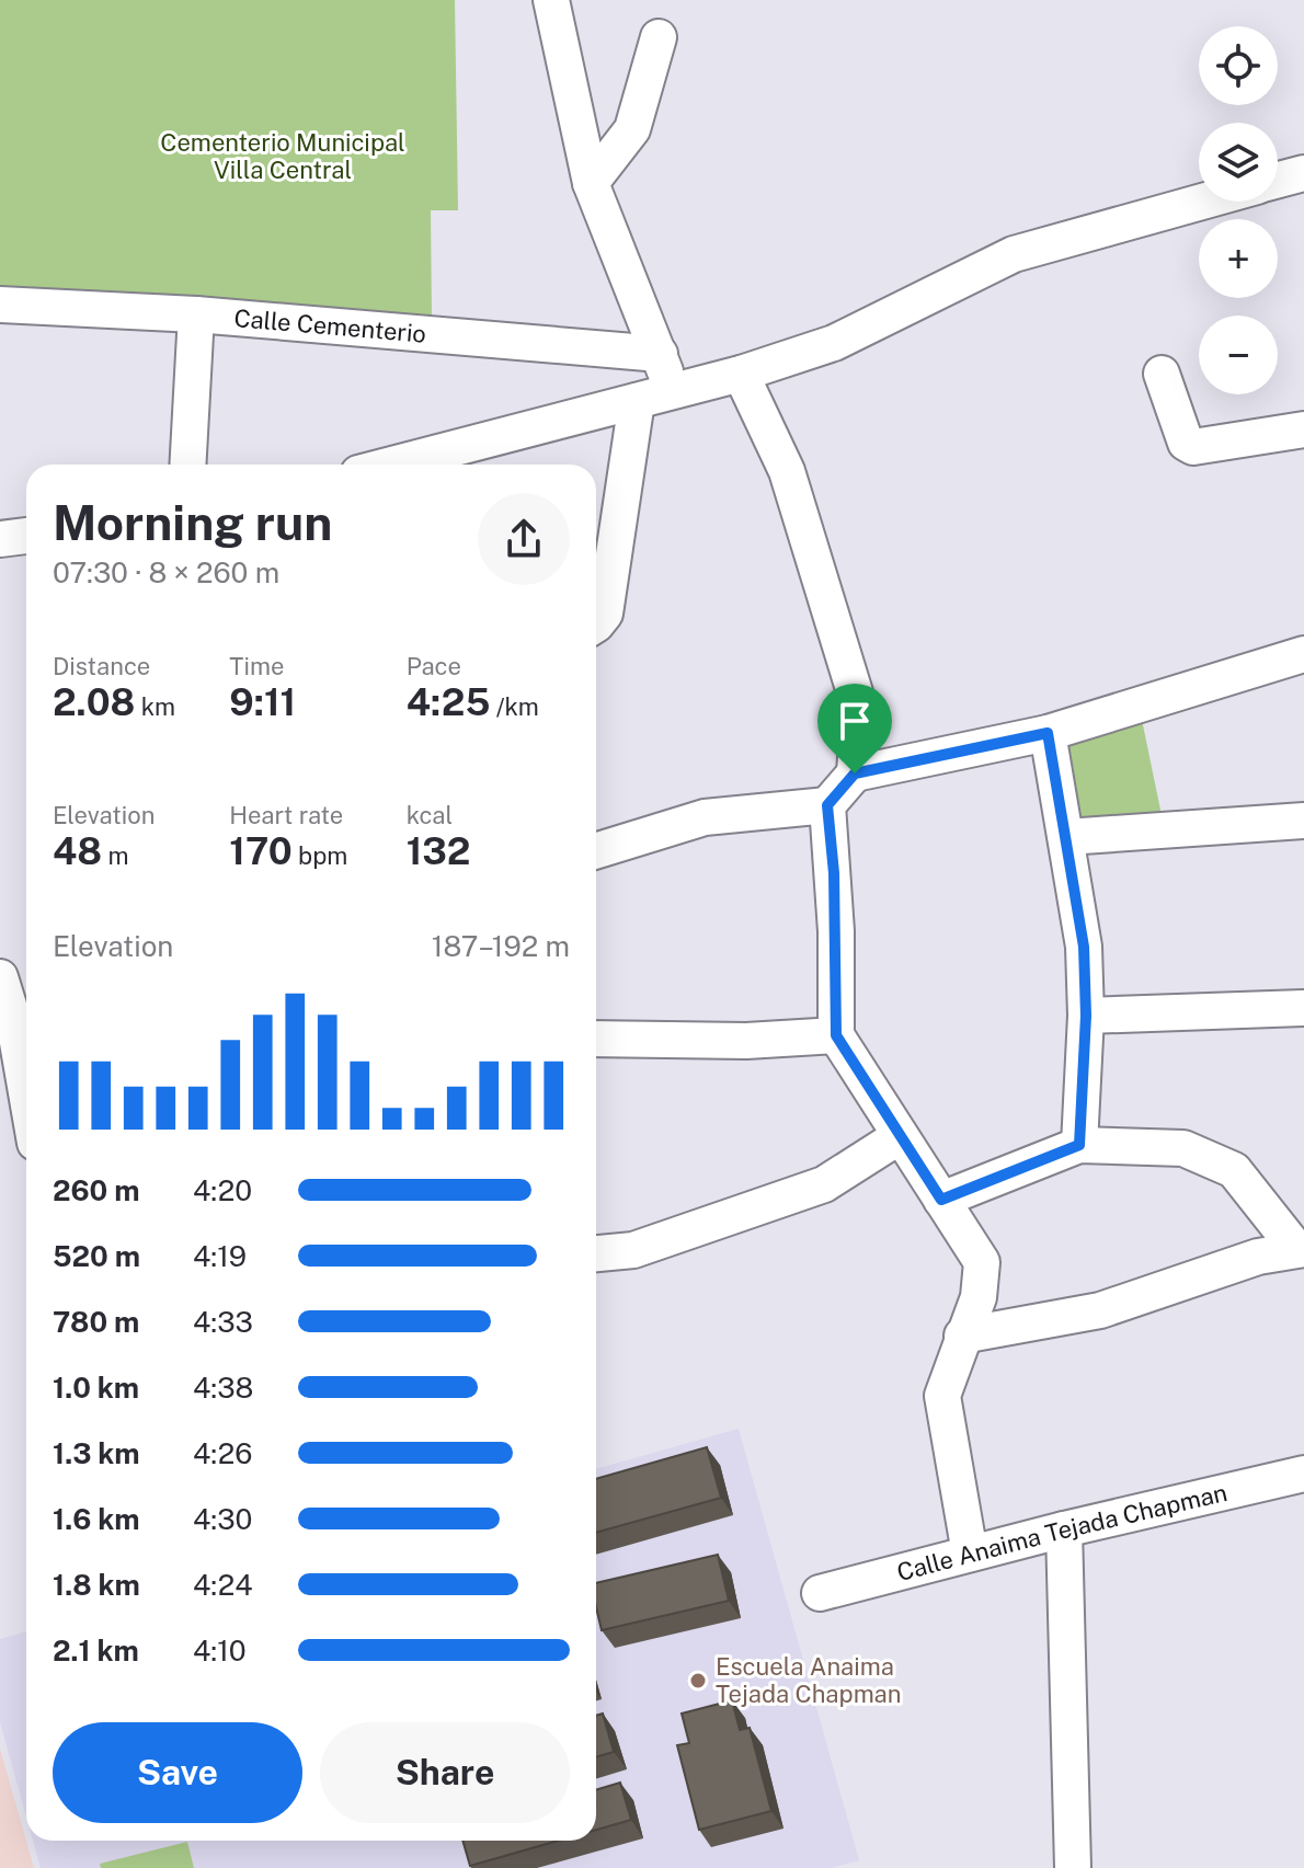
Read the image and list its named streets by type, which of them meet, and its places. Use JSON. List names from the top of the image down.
{
  "streets": {
    "street": ["Calle Cementerio", "Calle Anaima Tejada Chapman"]
  },
  "parks": ["Cementerio Municipal Villa Central"],
  "places": ["Escuela Anaima Tejada Chapman"],
  "page": {
    "map_buttons": ["+", "−"],
    "heading": ["Morning run", "07:30 · 8 × 260 m"],
    "stats": [
      ["Distance", "2.08 km"],
      ["Time", "9:11"],
      ["Pace", "4:25 /km"],
      ["Elevation", "48 m"],
      ["Heart rate", "170 bpm"],
      ["kcal", "132"]
    ],
    "chart": ["Elevation", "187–192 m"],
    "list": [
      {
        "name": "260 m",
        "note": "4:20"
      },
      {
        "name": "520 m",
        "note": "4:19"
      },
      {
        "name": "780 m",
        "note": "4:33"
      },
      {
        "name": "1.0 km",
        "note": "4:38"
      },
      {
        "name": "1.3 km",
        "note": "4:26"
      },
      {
        "name": "1.6 km",
        "note": "4:30"
      },
      {
        "name": "1.8 km",
        "note": "4:24"
      },
      {
        "name": "2.1 km",
        "note": "4:10"
      }
    ],
    "buttons": ["Save", "Share"]
  }
}
